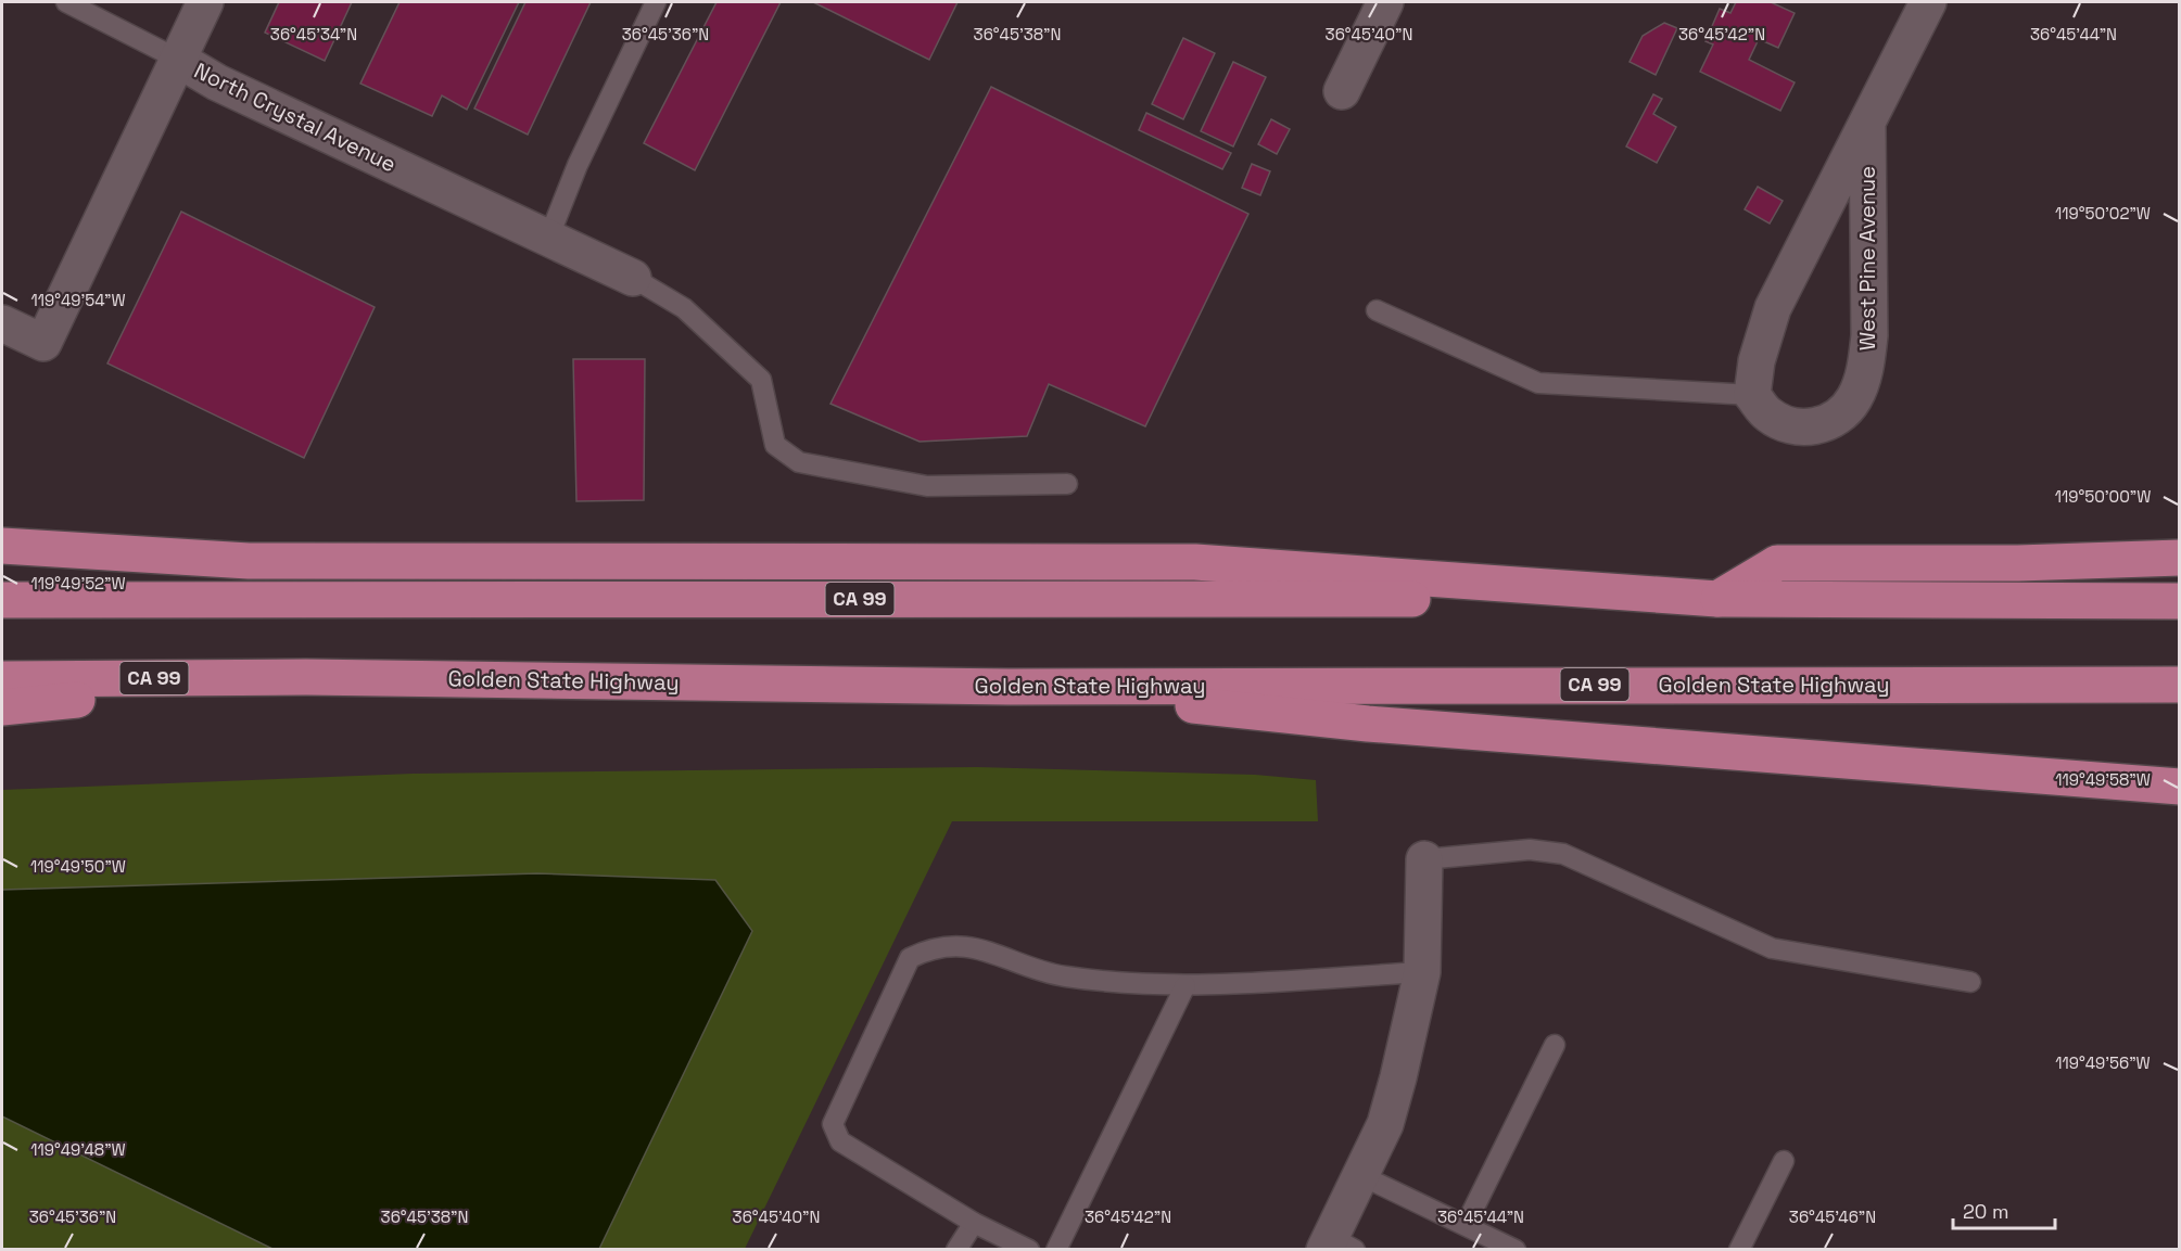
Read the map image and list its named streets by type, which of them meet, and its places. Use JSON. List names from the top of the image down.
{
  "streets": {
    "highway": ["CA 99", "Golden State Highway"],
    "street": ["North Crystal Avenue", "West Pine Avenue"]
  },
  "scale_bar": "20 m",
  "coordinates": [
    "36°45'34\"N",
    "36°45'36\"N",
    "36°45'38\"N",
    "36°45'40\"N",
    "36°45'42\"N",
    "36°45'44\"N",
    "119°50'02\"W",
    "119°49'54\"W",
    "119°50'00\"W",
    "119°49'52\"W",
    "119°49'58\"W",
    "119°49'50\"W",
    "119°49'56\"W",
    "119°49'48\"W",
    "36°45'46\"N"
  ]
}
